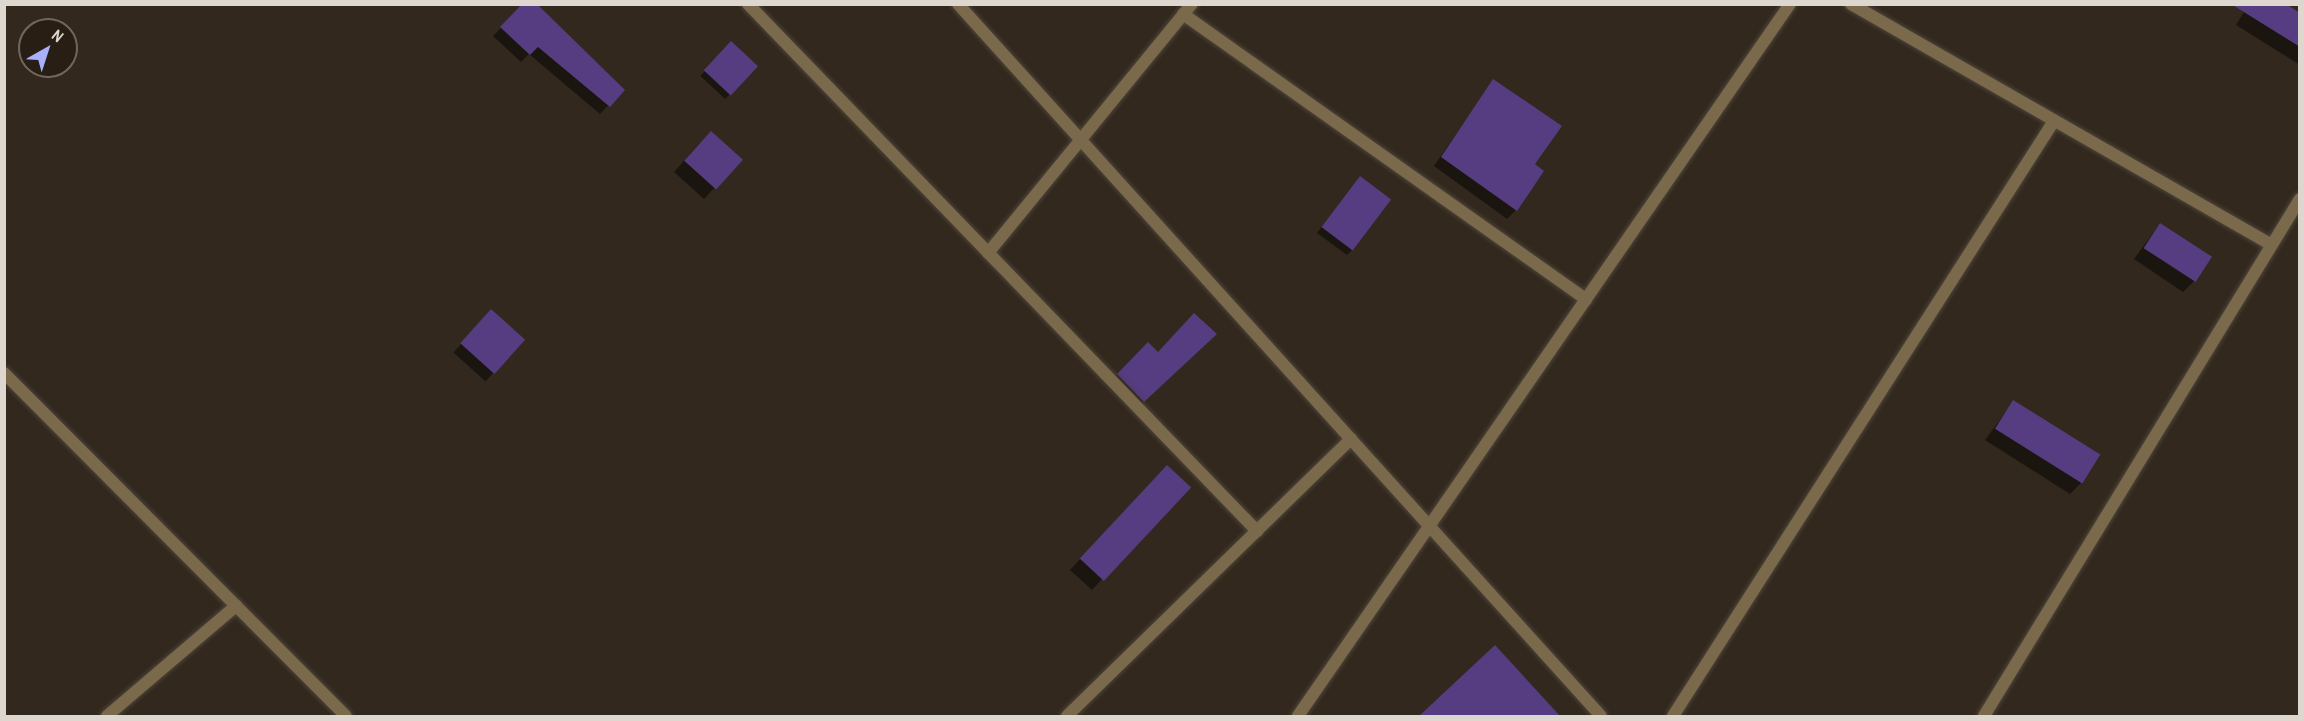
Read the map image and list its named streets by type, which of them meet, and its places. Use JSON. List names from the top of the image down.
{
  "north": "top right"
}
